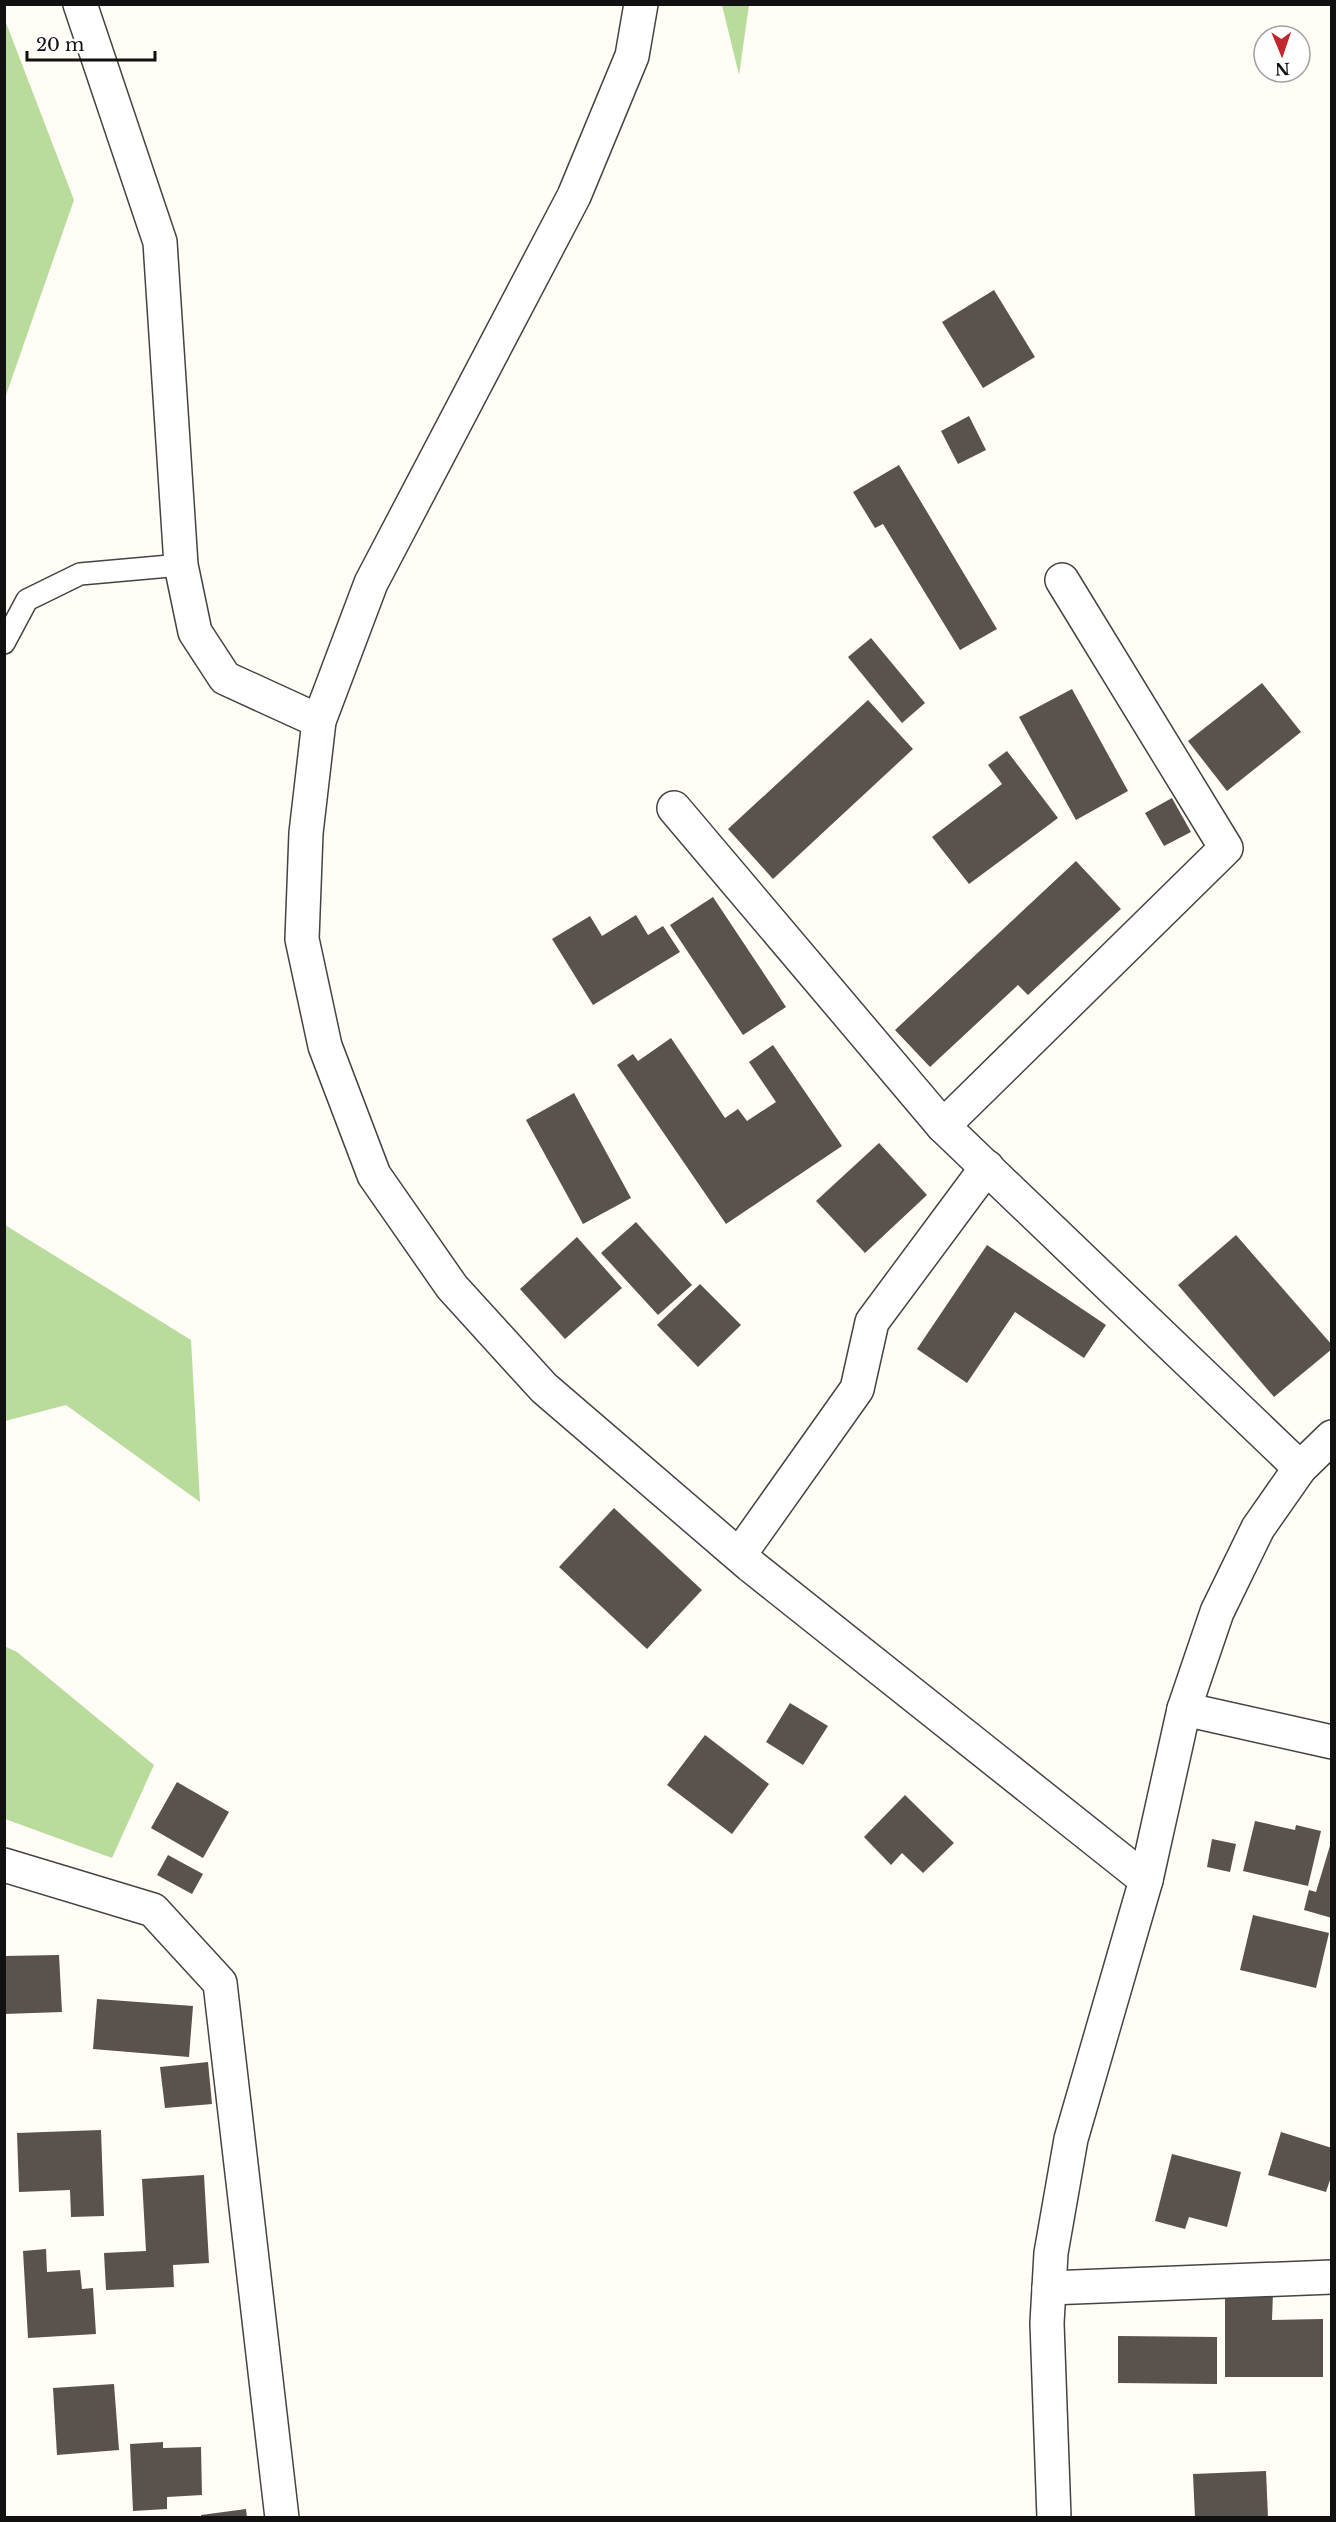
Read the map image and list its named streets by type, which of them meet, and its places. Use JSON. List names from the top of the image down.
{
  "scale_bar": "20 m",
  "north": "bottom"
}
